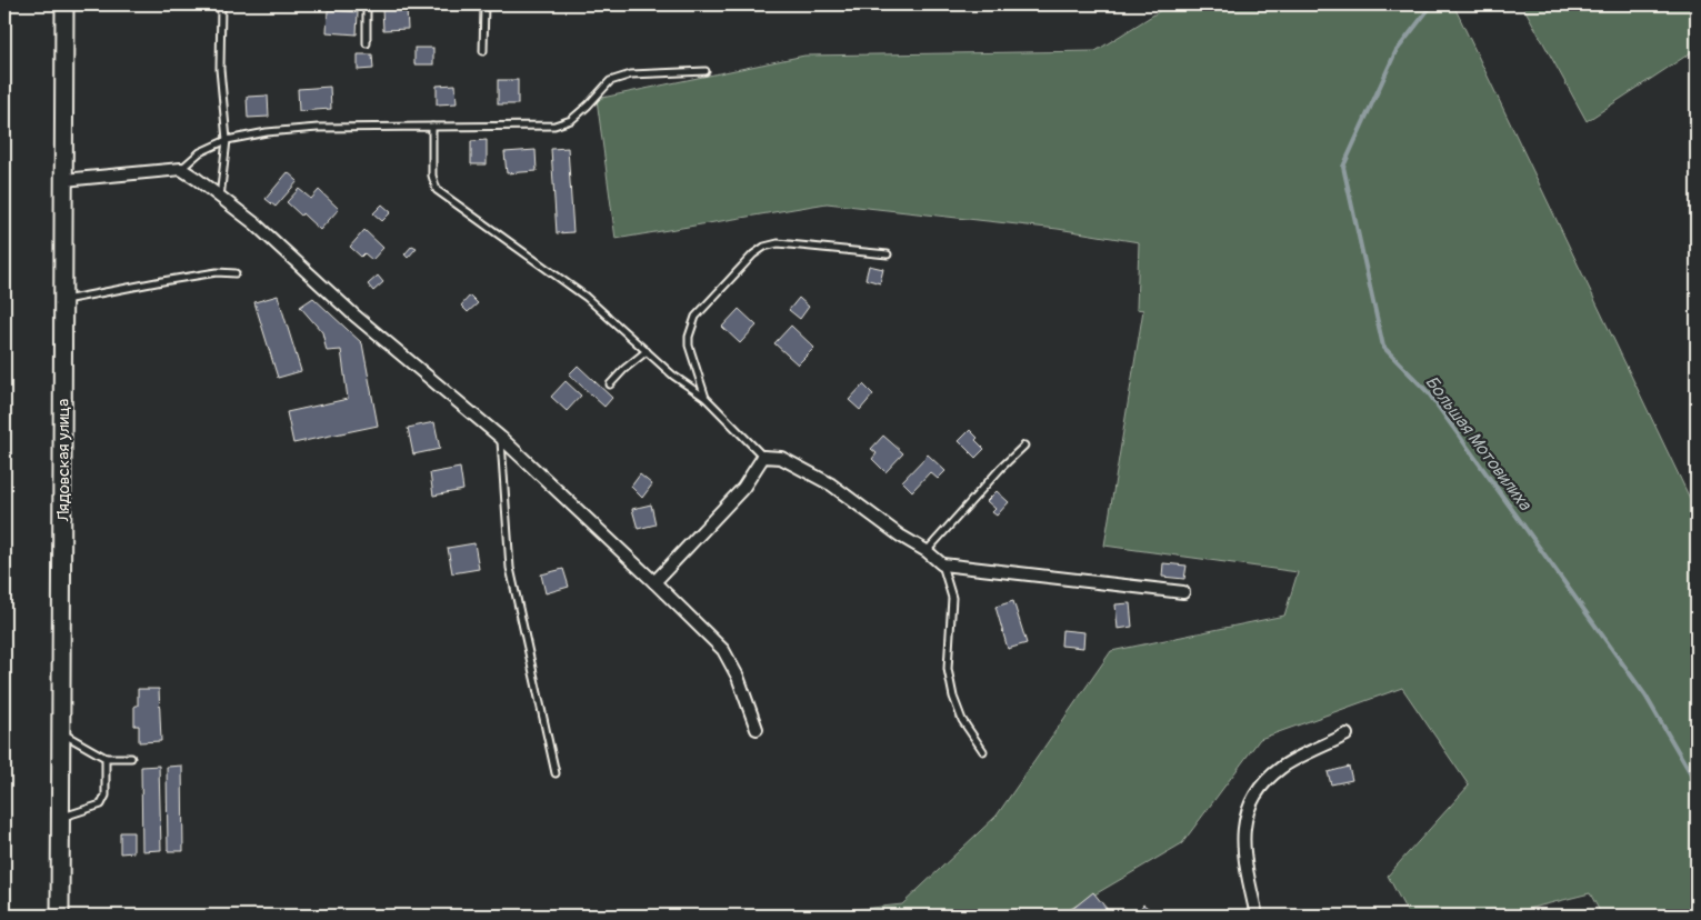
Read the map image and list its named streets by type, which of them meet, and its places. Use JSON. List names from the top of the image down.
{
  "streets": {
    "main road": ["Лядовская улица"]
  },
  "water": ["Большая Мотовилиха"]
}
